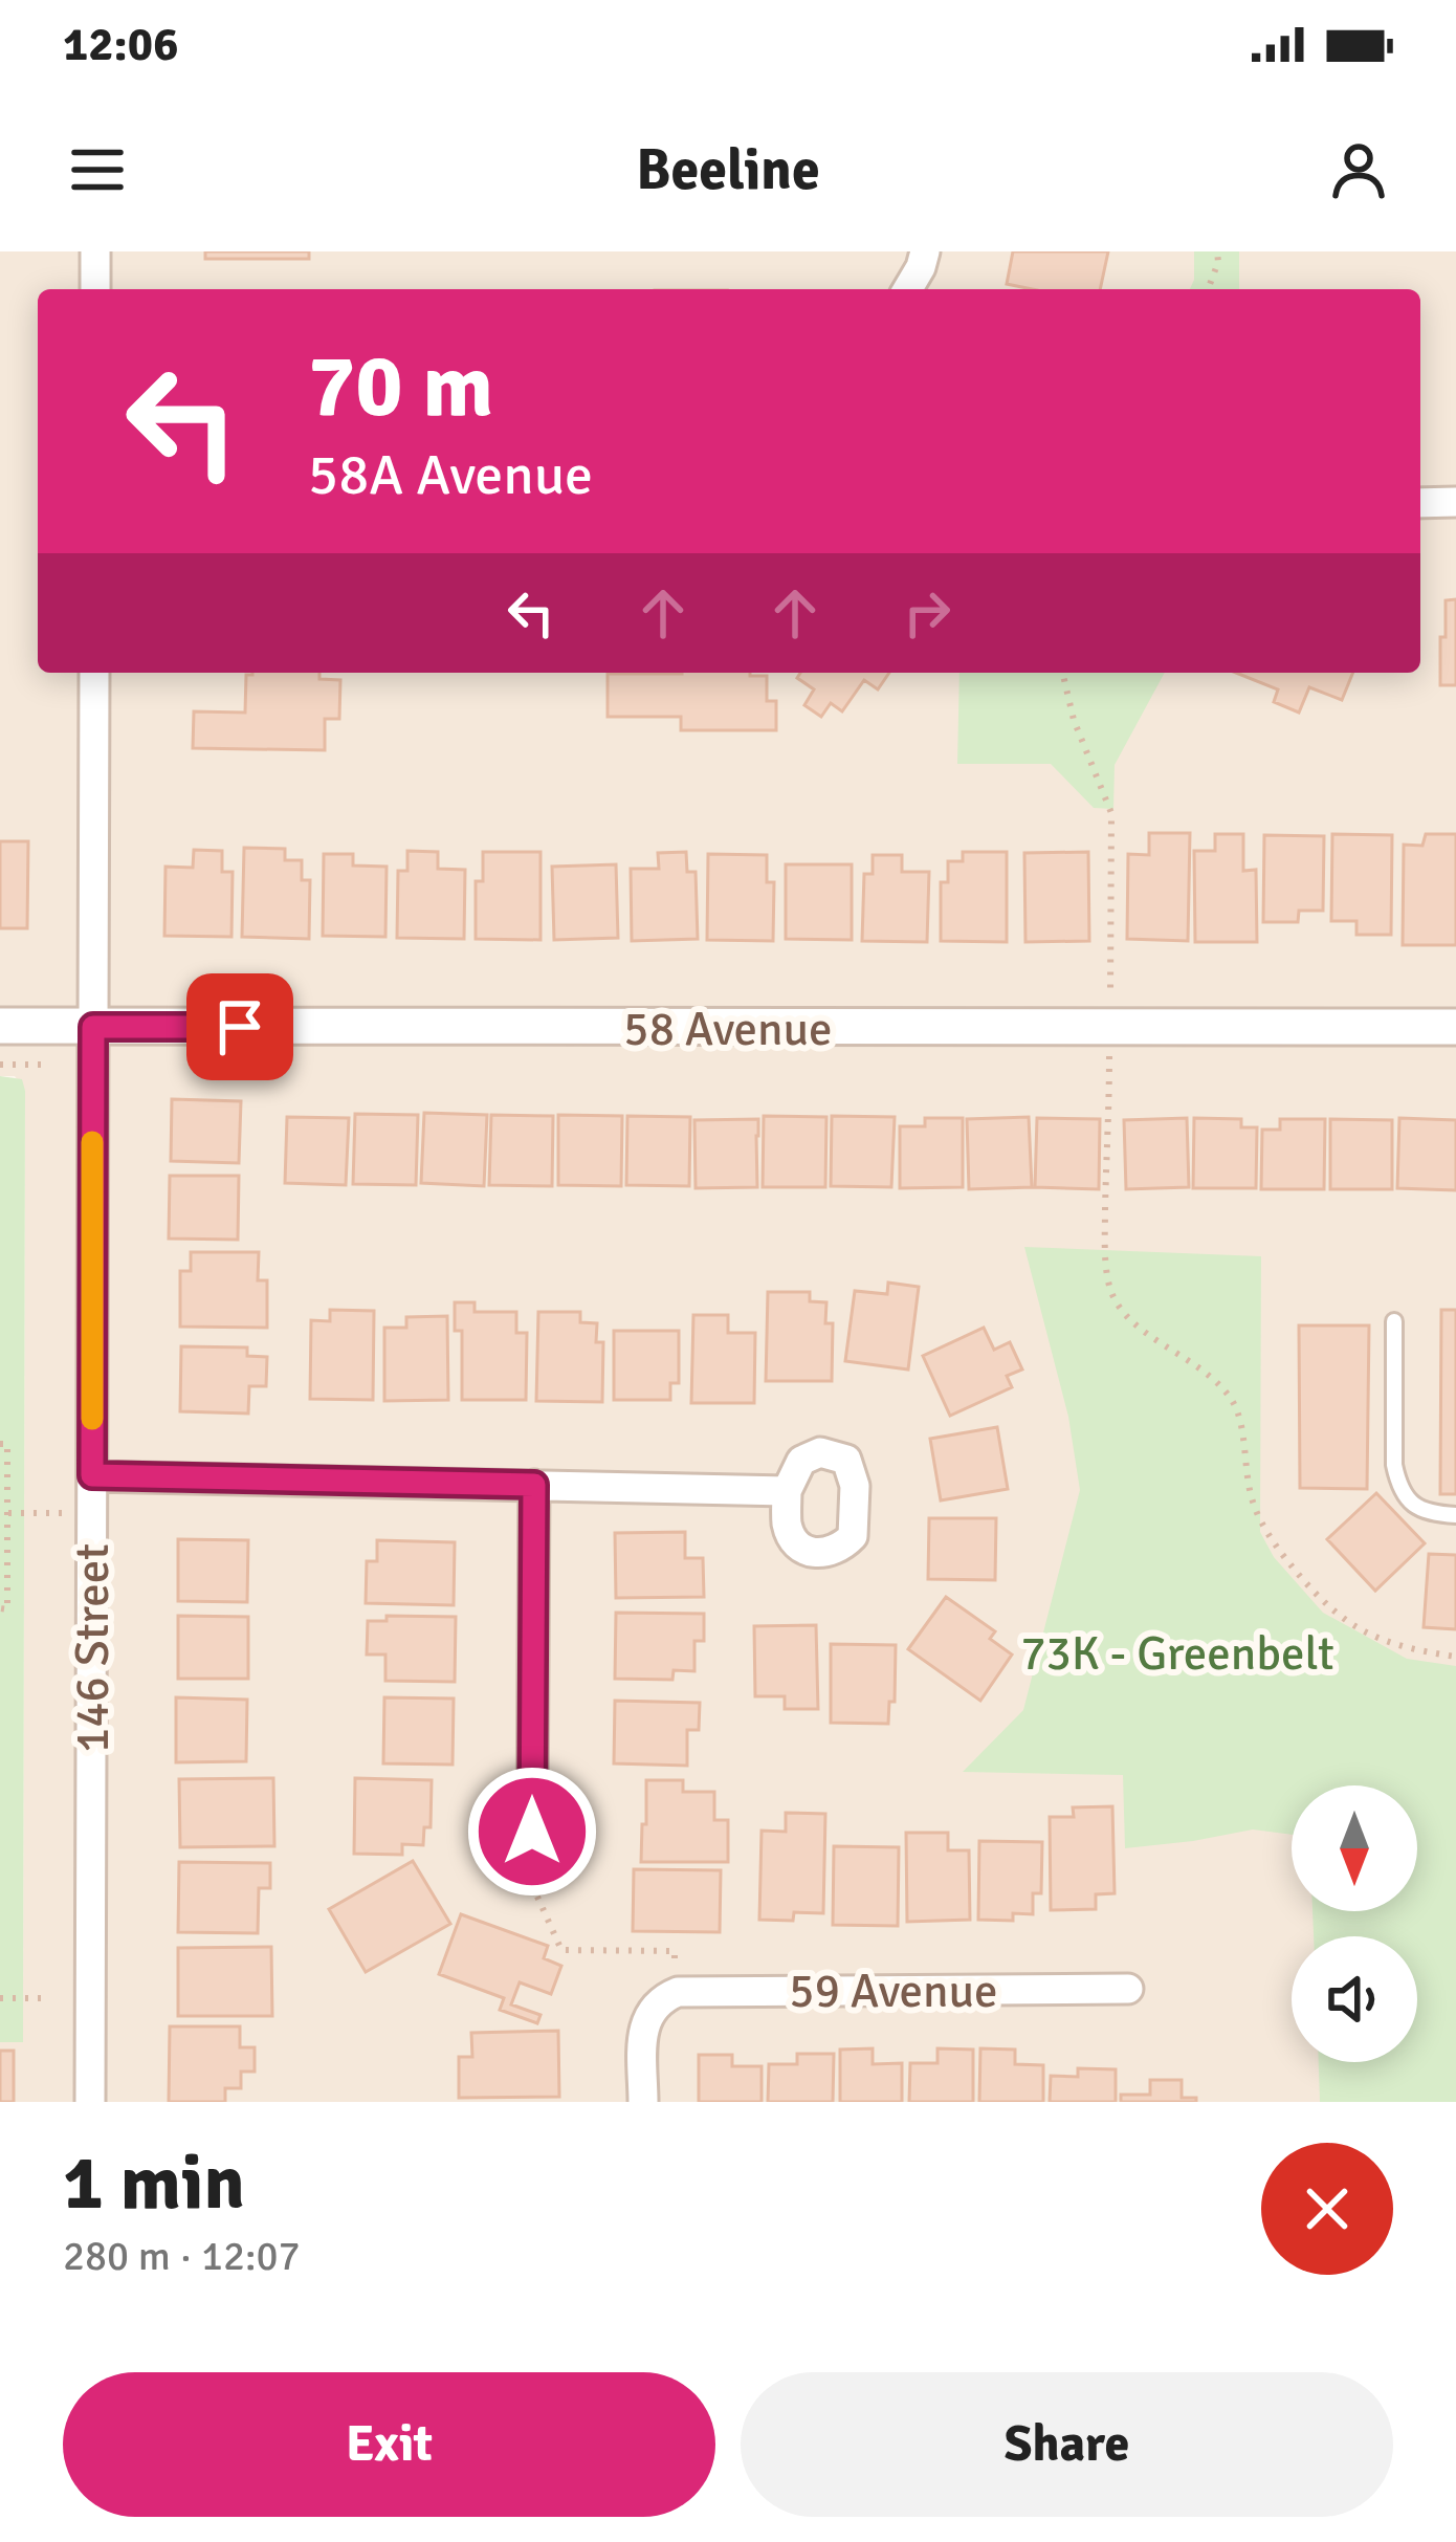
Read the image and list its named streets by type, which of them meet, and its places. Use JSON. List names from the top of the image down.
{
  "streets": {
    "street": ["58 Avenue", "146 Street", "59 Avenue"]
  },
  "crossings": [
    ["58 Avenue", "146 Street"]
  ],
  "parks": ["73K - Greenbelt"],
  "north": "bottom",
  "page": {
    "status": "12:06",
    "header": "Beeline",
    "turn": ["70 m", "58A Avenue"],
    "heading": ["1 min", "280 m · 12:07"],
    "buttons": ["Exit", "Share"]
  }
}
